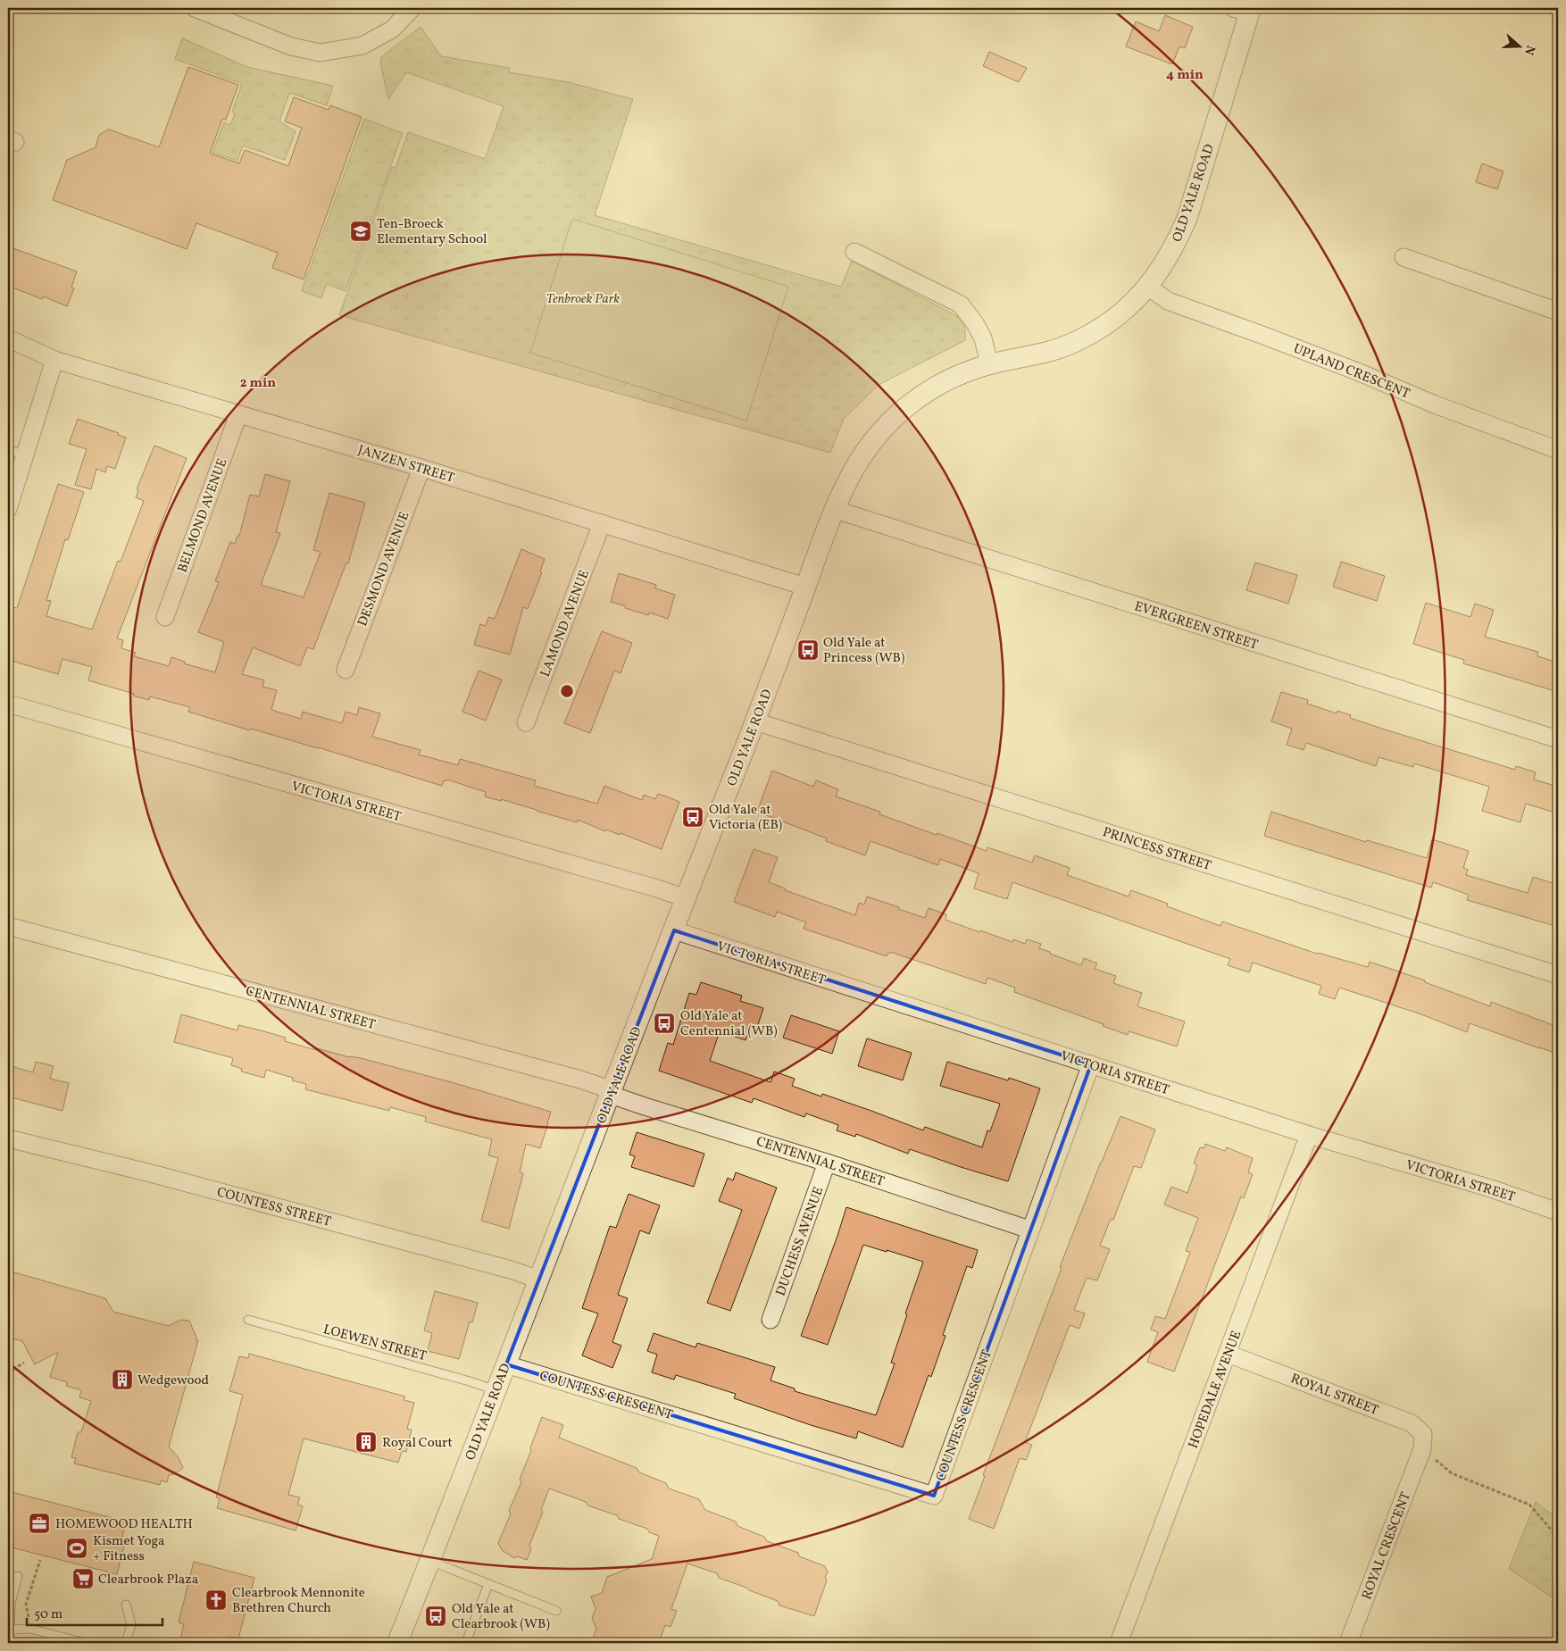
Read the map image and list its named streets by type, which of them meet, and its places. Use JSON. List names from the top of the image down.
{
  "streets": {
    "street": [
      "OLD YALE ROAD",
      "UPLAND CRESCENT",
      "JANZEN STREET",
      "BELMOND AVENUE",
      "DESMOND AVENUE",
      "LAMOND AVENUE",
      "EVERGREEN STREET",
      "VICTORIA STREET",
      "PRINCESS STREET",
      "CENTENNIAL STREET",
      "COUNTESS STREET",
      "DUCHESS AVENUE",
      "HOPEDALE AVENUE",
      "ROYAL STREET",
      "COUNTESS CRESCENT",
      "ROYAL CRESCENT"
    ],
    "lane": ["LOEWEN STREET"]
  },
  "crossings": [
    ["OLD YALE ROAD", "UPLAND CRESCENT"],
    ["OLD YALE ROAD", "JANZEN STREET"],
    ["OLD YALE ROAD", "EVERGREEN STREET"],
    ["OLD YALE ROAD", "VICTORIA STREET"],
    ["OLD YALE ROAD", "PRINCESS STREET"],
    ["OLD YALE ROAD", "CENTENNIAL STREET"],
    ["OLD YALE ROAD", "COUNTESS STREET"],
    ["OLD YALE ROAD", "LOEWEN STREET"],
    ["OLD YALE ROAD", "COUNTESS CRESCENT"],
    ["JANZEN STREET", "BELMOND AVENUE"],
    ["JANZEN STREET", "DESMOND AVENUE"],
    ["JANZEN STREET", "LAMOND AVENUE"],
    ["VICTORIA STREET", "HOPEDALE AVENUE"],
    ["VICTORIA STREET", "COUNTESS CRESCENT"],
    ["CENTENNIAL STREET", "DUCHESS AVENUE"],
    ["CENTENNIAL STREET", "COUNTESS CRESCENT"],
    ["HOPEDALE AVENUE", "ROYAL STREET"],
    ["ROYAL STREET", "ROYAL CRESCENT"]
  ],
  "parks": ["Tenbroek Park"],
  "places": {
    "school or university": ["Ten-Broeck Elementary School"],
    "bus stop": [
      "Old Yale at Princess (WB)",
      "Old Yale at Victoria (EB)",
      "Old Yale at Centennial (WB)",
      "Old Yale at Clearbrook (WB)"
    ],
    "building": ["Wedgewood", "Royal Court"],
    "office": ["HOMEWOOD HEALTH"],
    "sports": ["Kismet Yoga + Fitness"],
    "supermarket": ["Clearbrook Plaza"],
    "church": ["Clearbrook Mennonite Brethren Church"]
  },
  "scale_bar": "50 m",
  "north": "right",
  "rings": ["4 min", "2 min"]
}
